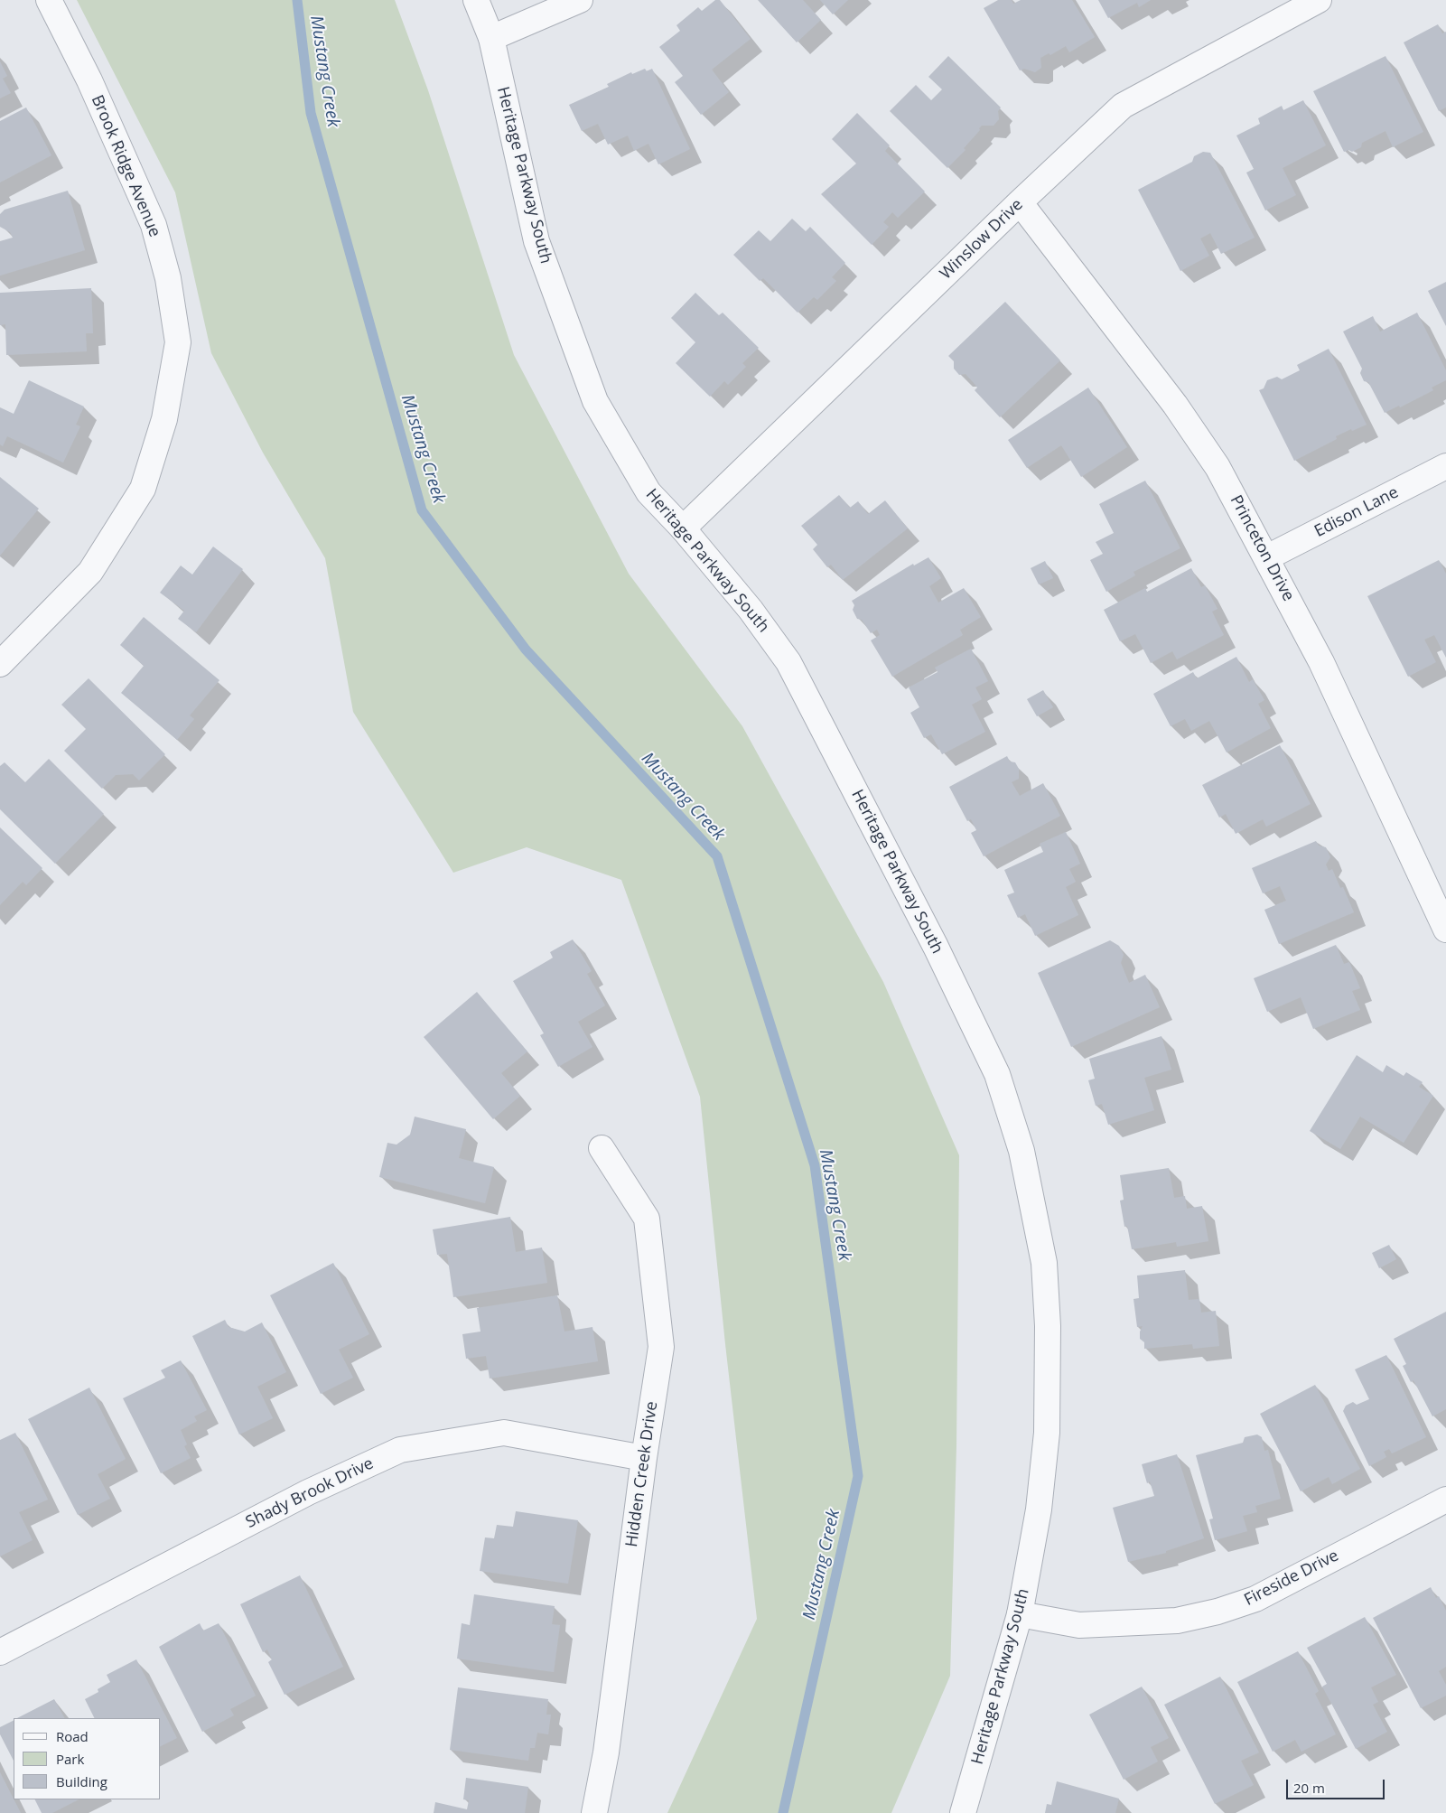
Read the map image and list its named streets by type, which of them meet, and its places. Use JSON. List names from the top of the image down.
{
  "streets": {
    "street": [
      "Brook Ridge Avenue",
      "Heritage Parkway South",
      "Winslow Drive",
      "Edison Lane",
      "Princeton Drive",
      "Hidden Creek Drive",
      "Shady Brook Drive",
      "Fireside Drive"
    ]
  },
  "crossings": [
    ["Heritage Parkway South", "Winslow Drive"],
    ["Heritage Parkway South", "Fireside Drive"],
    ["Winslow Drive", "Princeton Drive"],
    ["Edison Lane", "Princeton Drive"],
    ["Hidden Creek Drive", "Shady Brook Drive"]
  ],
  "water": ["Mustang Creek"],
  "legend": ["Road", "Park", "Building"],
  "scale_bar": "20 m"
}
